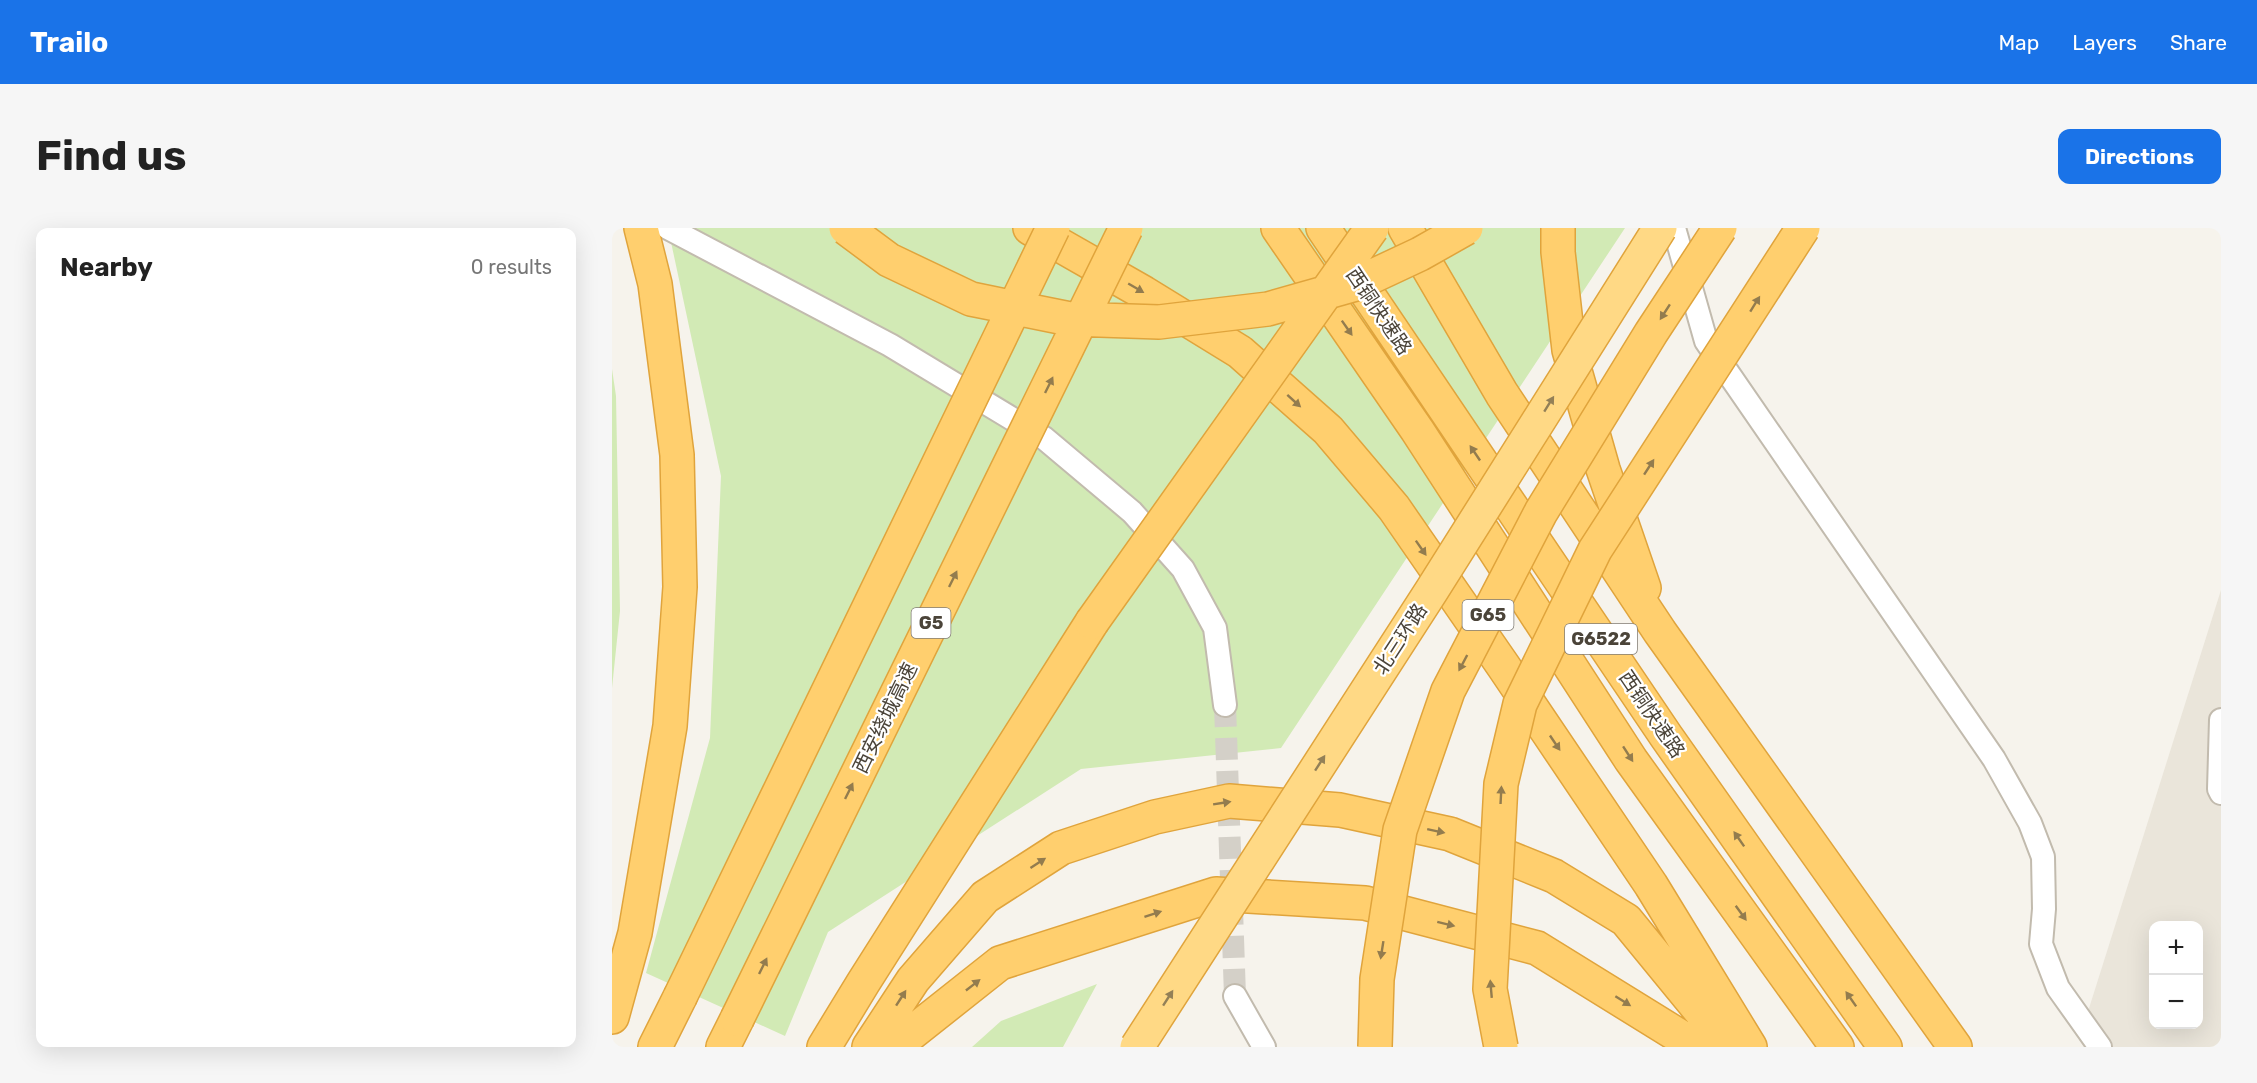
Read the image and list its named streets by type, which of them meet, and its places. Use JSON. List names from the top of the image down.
{
  "streets": {
    "highway": [
      "西铜快速路",
      "G65",
      "G5",
      "北三环路",
      "G6522",
      "西安绕城高速"
    ]
  },
  "page": {
    "header": "Trailo",
    "nav": ["Map", "Layers", "Share"],
    "buttons": "Directions",
    "title": "Find us",
    "heading": ["Nearby", "0 results"],
    "map_buttons": ["+", "−"]
  }
}
